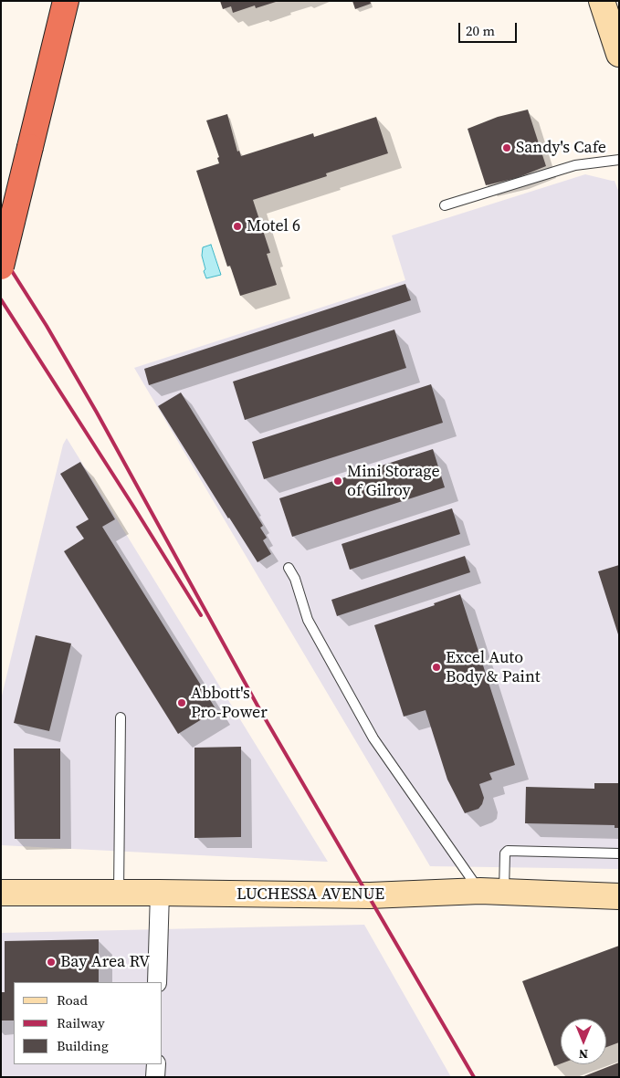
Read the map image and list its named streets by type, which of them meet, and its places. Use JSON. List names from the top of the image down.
{
  "streets": {
    "street": ["LUCHESSA AVENUE"]
  },
  "places": [
    "Sandy's Cafe",
    "Motel 6",
    "Mini Storage of Gilroy",
    "Excel Auto Body & Paint",
    "Abbott's Pro-Power",
    "Bay Area RV"
  ],
  "legend": ["Road", "Railway", "Building"],
  "scale_bar": "20 m",
  "north": "bottom"
}
